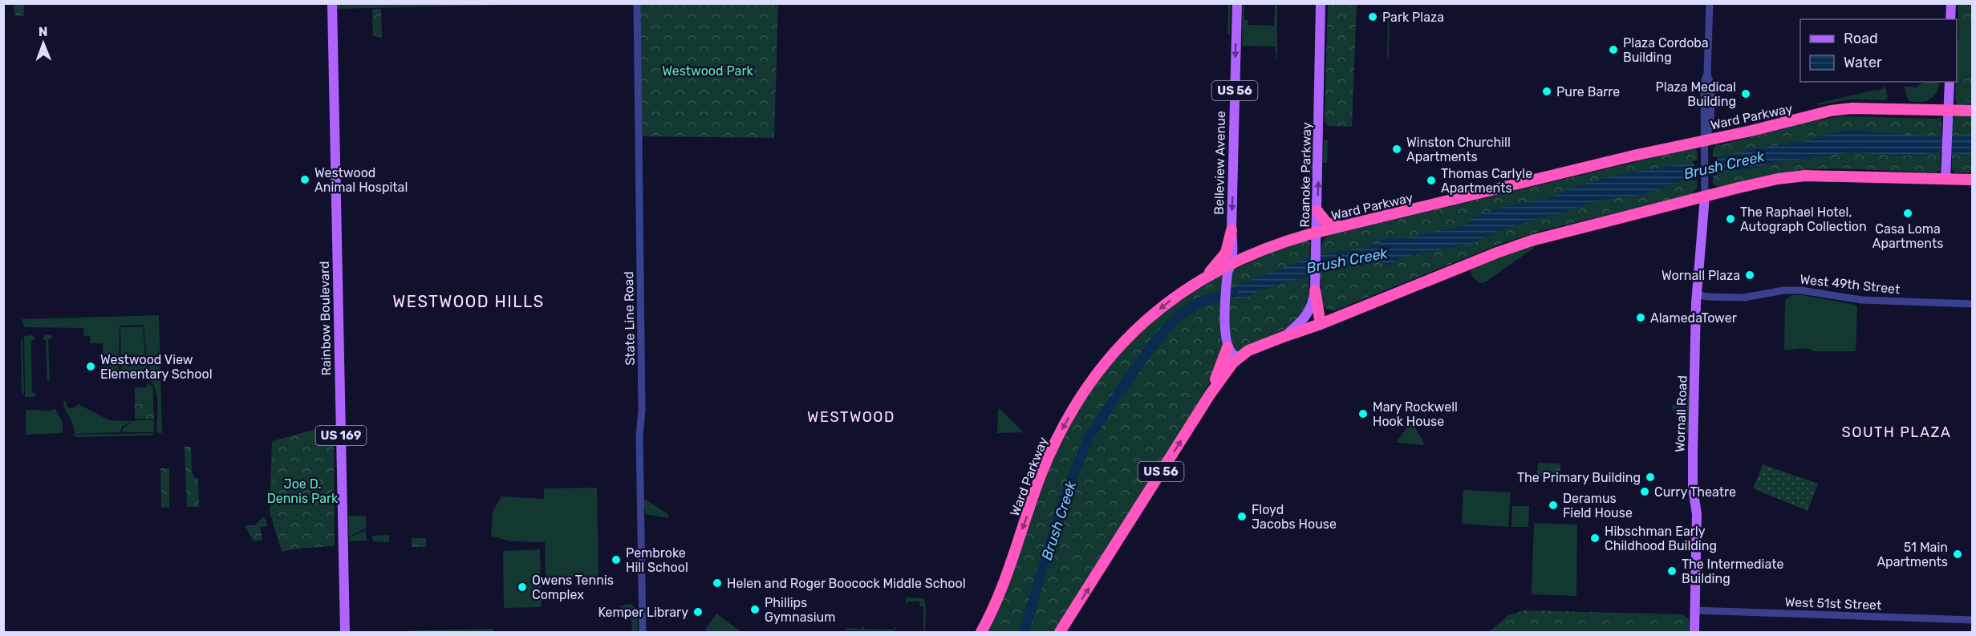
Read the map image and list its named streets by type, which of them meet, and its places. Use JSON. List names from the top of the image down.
{
  "streets": {
    "highway": ["US 56", "Ward Parkway"],
    "main road": [
      "Belleview Avenue",
      "Roanoke Parkway",
      "Rainbow Boulevard",
      "Wornall Road",
      "US 169"
    ],
    "street": ["West 49th Street", "State Line Road", "West 51st Street"]
  },
  "crossings": [
    ["US 56", "Ward Parkway"],
    ["US 56", "Belleview Avenue"],
    ["US 56", "Roanoke Parkway"],
    ["Ward Parkway", "Belleview Avenue"],
    ["Ward Parkway", "Roanoke Parkway"],
    ["West 49th Street", "Wornall Road"],
    ["Wornall Road", "West 51st Street"]
  ],
  "one_way": ["Belleview Avenue", "Roanoke Parkway"],
  "districts": ["WESTWOOD HILLS", "WESTWOOD", "SOUTH PLAZA"],
  "water": ["Brush Creek"],
  "parks": ["Westwood Park", "Joe D. Dennis Park"],
  "places": [
    "Park Plaza",
    "Plaza Cordoba Building",
    "Pure Barre",
    "Plaza Medical Building",
    "Winston Churchill Apartments",
    "Westwood Animal Hospital",
    "Thomas Carlyle Apartments",
    "Casa Loma Apartments",
    "The Raphael Hotel, Autograph Collection",
    "Wornall Plaza",
    "AlamedaTower",
    "Westwood View Elementary School",
    "Mary Rockwell Hook House",
    "The Primary Building",
    "Curry Theatre",
    "Deramus Field House",
    "Floyd Jacobs House",
    "Hibschman Early Childhood Building",
    "51 Main Apartments",
    "Pembroke Hill School",
    "The Intermediate Building",
    "Helen and Roger Boocock Middle School",
    "Owens Tennis Complex",
    "Phillips Gymnasium",
    "Kemper Library"
  ],
  "legend": ["Road", "Water"],
  "north": "top"
}
